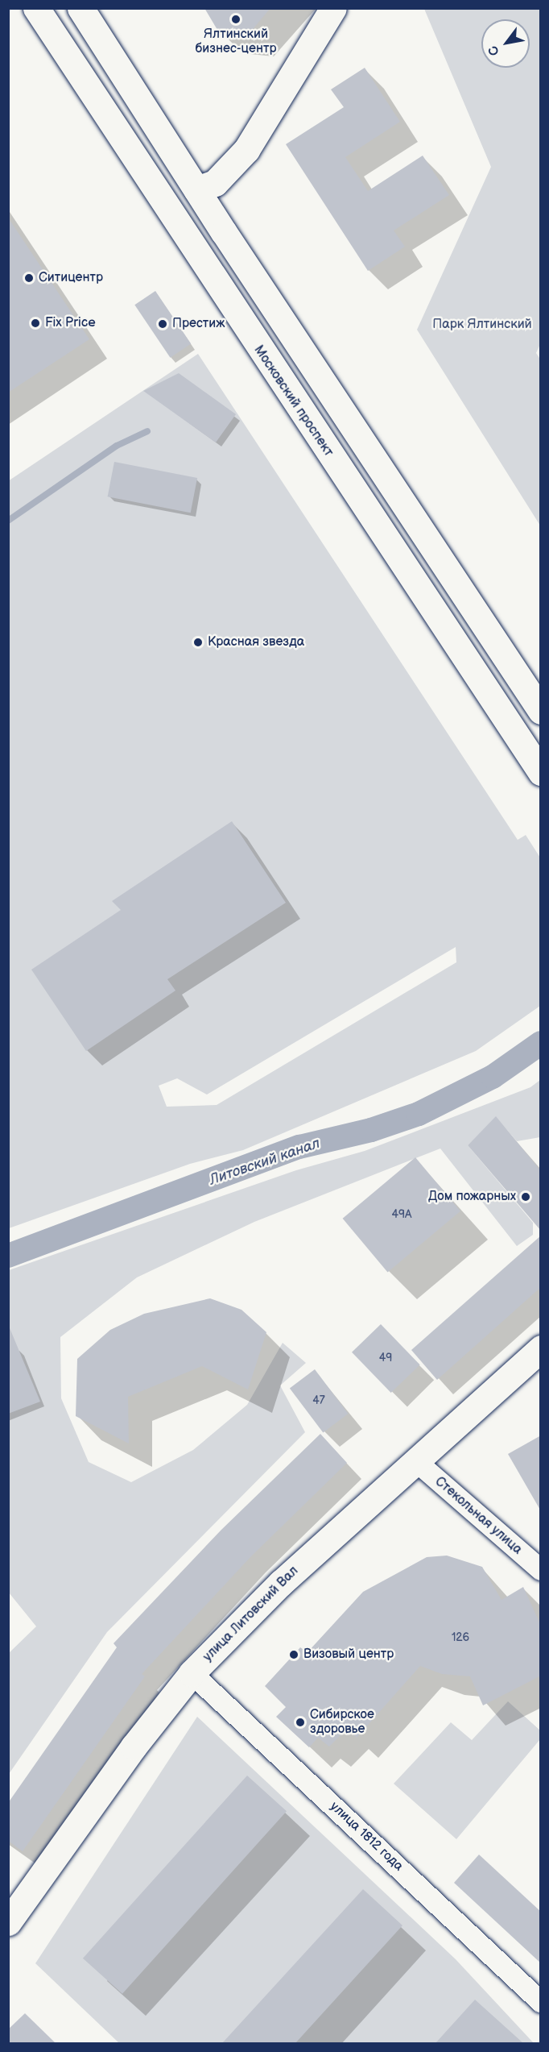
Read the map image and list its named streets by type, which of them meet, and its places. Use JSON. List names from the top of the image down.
{
  "streets": {
    "main road": ["Московский проспект", "улица Литовский Вал"],
    "street": ["Стекольная улица", "улица 1812 года"]
  },
  "crossings": [
    ["Стекольная улица", "улица Литовский Вал"],
    ["улица Литовский Вал", "улица 1812 года"]
  ],
  "water": ["Литовский канал"],
  "parks": ["Парк Ялтинский"],
  "places": [
    "Ялтинский бизнес-центр",
    "Ситицентр",
    "Fix Price",
    "Престиж",
    "Красная звезда",
    "Дом пожарных",
    "Визовый центр",
    "Сибирское здоровье"
  ],
  "house_numbers": [
    "49А",
    "49",
    "47",
    "126"
  ],
  "north": "bottom left"
}
